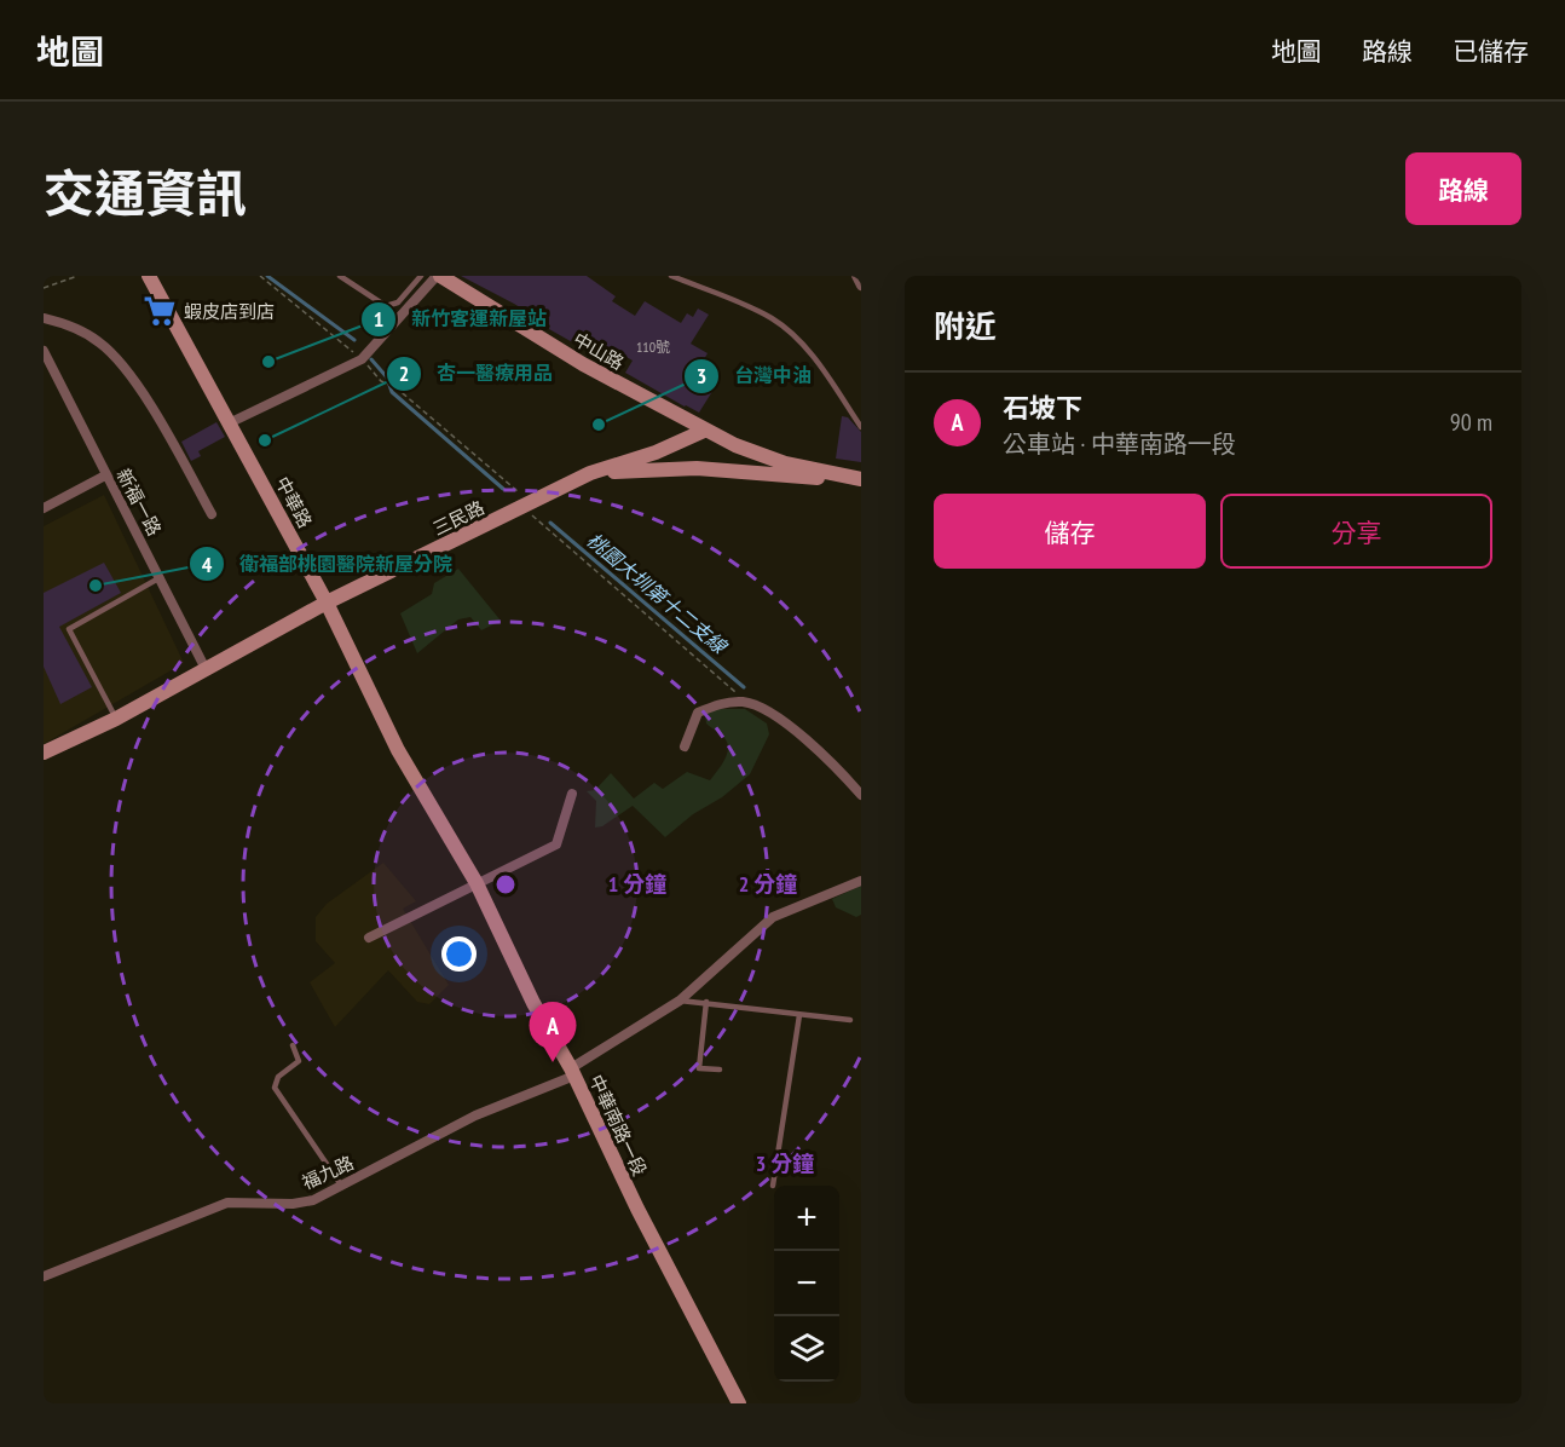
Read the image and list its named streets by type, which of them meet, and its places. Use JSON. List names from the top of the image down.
{
  "streets": {
    "main road": [
      "中山路",
      "中華路",
      "三民路",
      "中華南路一段"
    ],
    "street": ["新福一路", "福九路"]
  },
  "crossings": [
    ["中山路", "三民路"],
    ["新福一路", "三民路"],
    ["中華路", "三民路"],
    ["中華路", "中華南路一段"],
    ["中華南路一段", "福九路"]
  ],
  "water": ["桃園大圳第十二支線"],
  "places": {
    "supermarket": ["蝦皮店到店"],
    "other": [
      "新竹客運新屋站",
      "台灣中油",
      "杏一醫療用品",
      "衛福部桃園醫院新屋分院"
    ]
  },
  "house_numbers": ["110號"],
  "page": {
    "header": "地圖",
    "nav": ["地圖", "路線", "已儲存"],
    "title": "交通資訊",
    "buttons": [
      "路線",
      ["儲存", "分享"]
    ],
    "heading": "附近",
    "list": [
      {
        "mark": "A",
        "name": "石坡下",
        "note": "公車站 · 中華南路一段",
        "value": "90 m"
      }
    ],
    "pins": "A",
    "map_buttons": ["+", "−"]
  },
  "rings": ["1 分鐘", "2 分鐘", "3 分鐘"]
}
